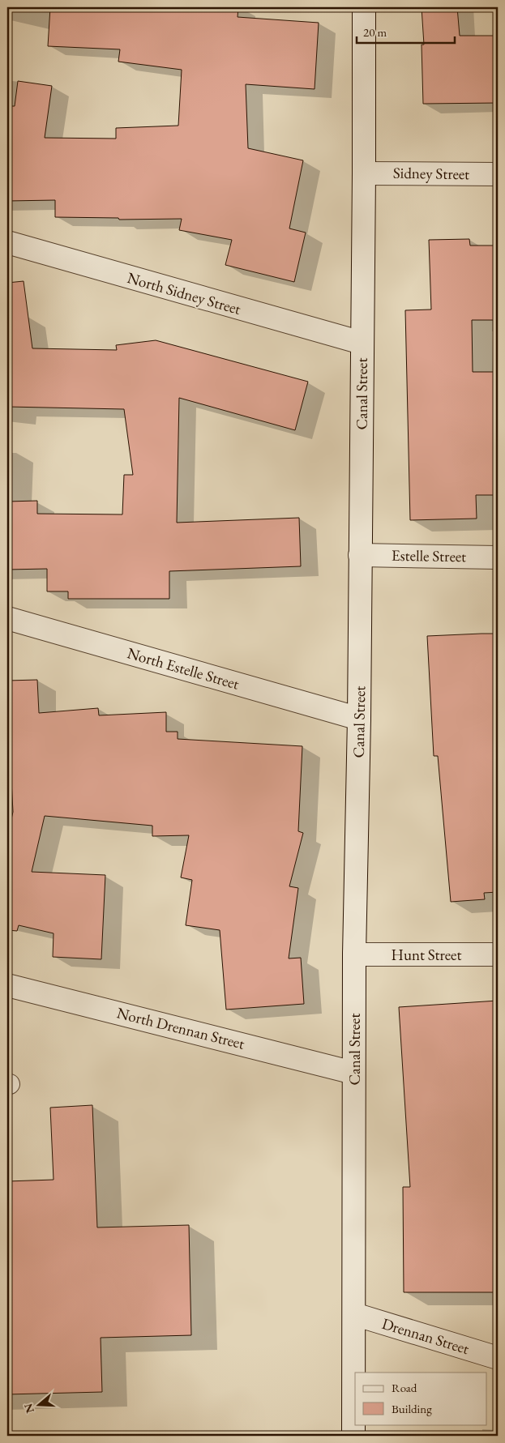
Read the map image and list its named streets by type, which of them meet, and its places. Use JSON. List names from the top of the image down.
{
  "streets": {
    "street": [
      "Sidney Street",
      "North Sidney Street",
      "Canal Street",
      "Estelle Street",
      "North Estelle Street",
      "Hunt Street",
      "North Drennan Street",
      "Drennan Street"
    ]
  },
  "crossings": [
    ["Sidney Street", "Canal Street"],
    ["North Sidney Street", "Canal Street"],
    ["Canal Street", "Estelle Street"],
    ["Canal Street", "North Estelle Street"],
    ["Canal Street", "Hunt Street"],
    ["Canal Street", "North Drennan Street"],
    ["Canal Street", "Drennan Street"]
  ],
  "legend": ["Road", "Building"],
  "scale_bar": "20 m",
  "north": "left"
}
